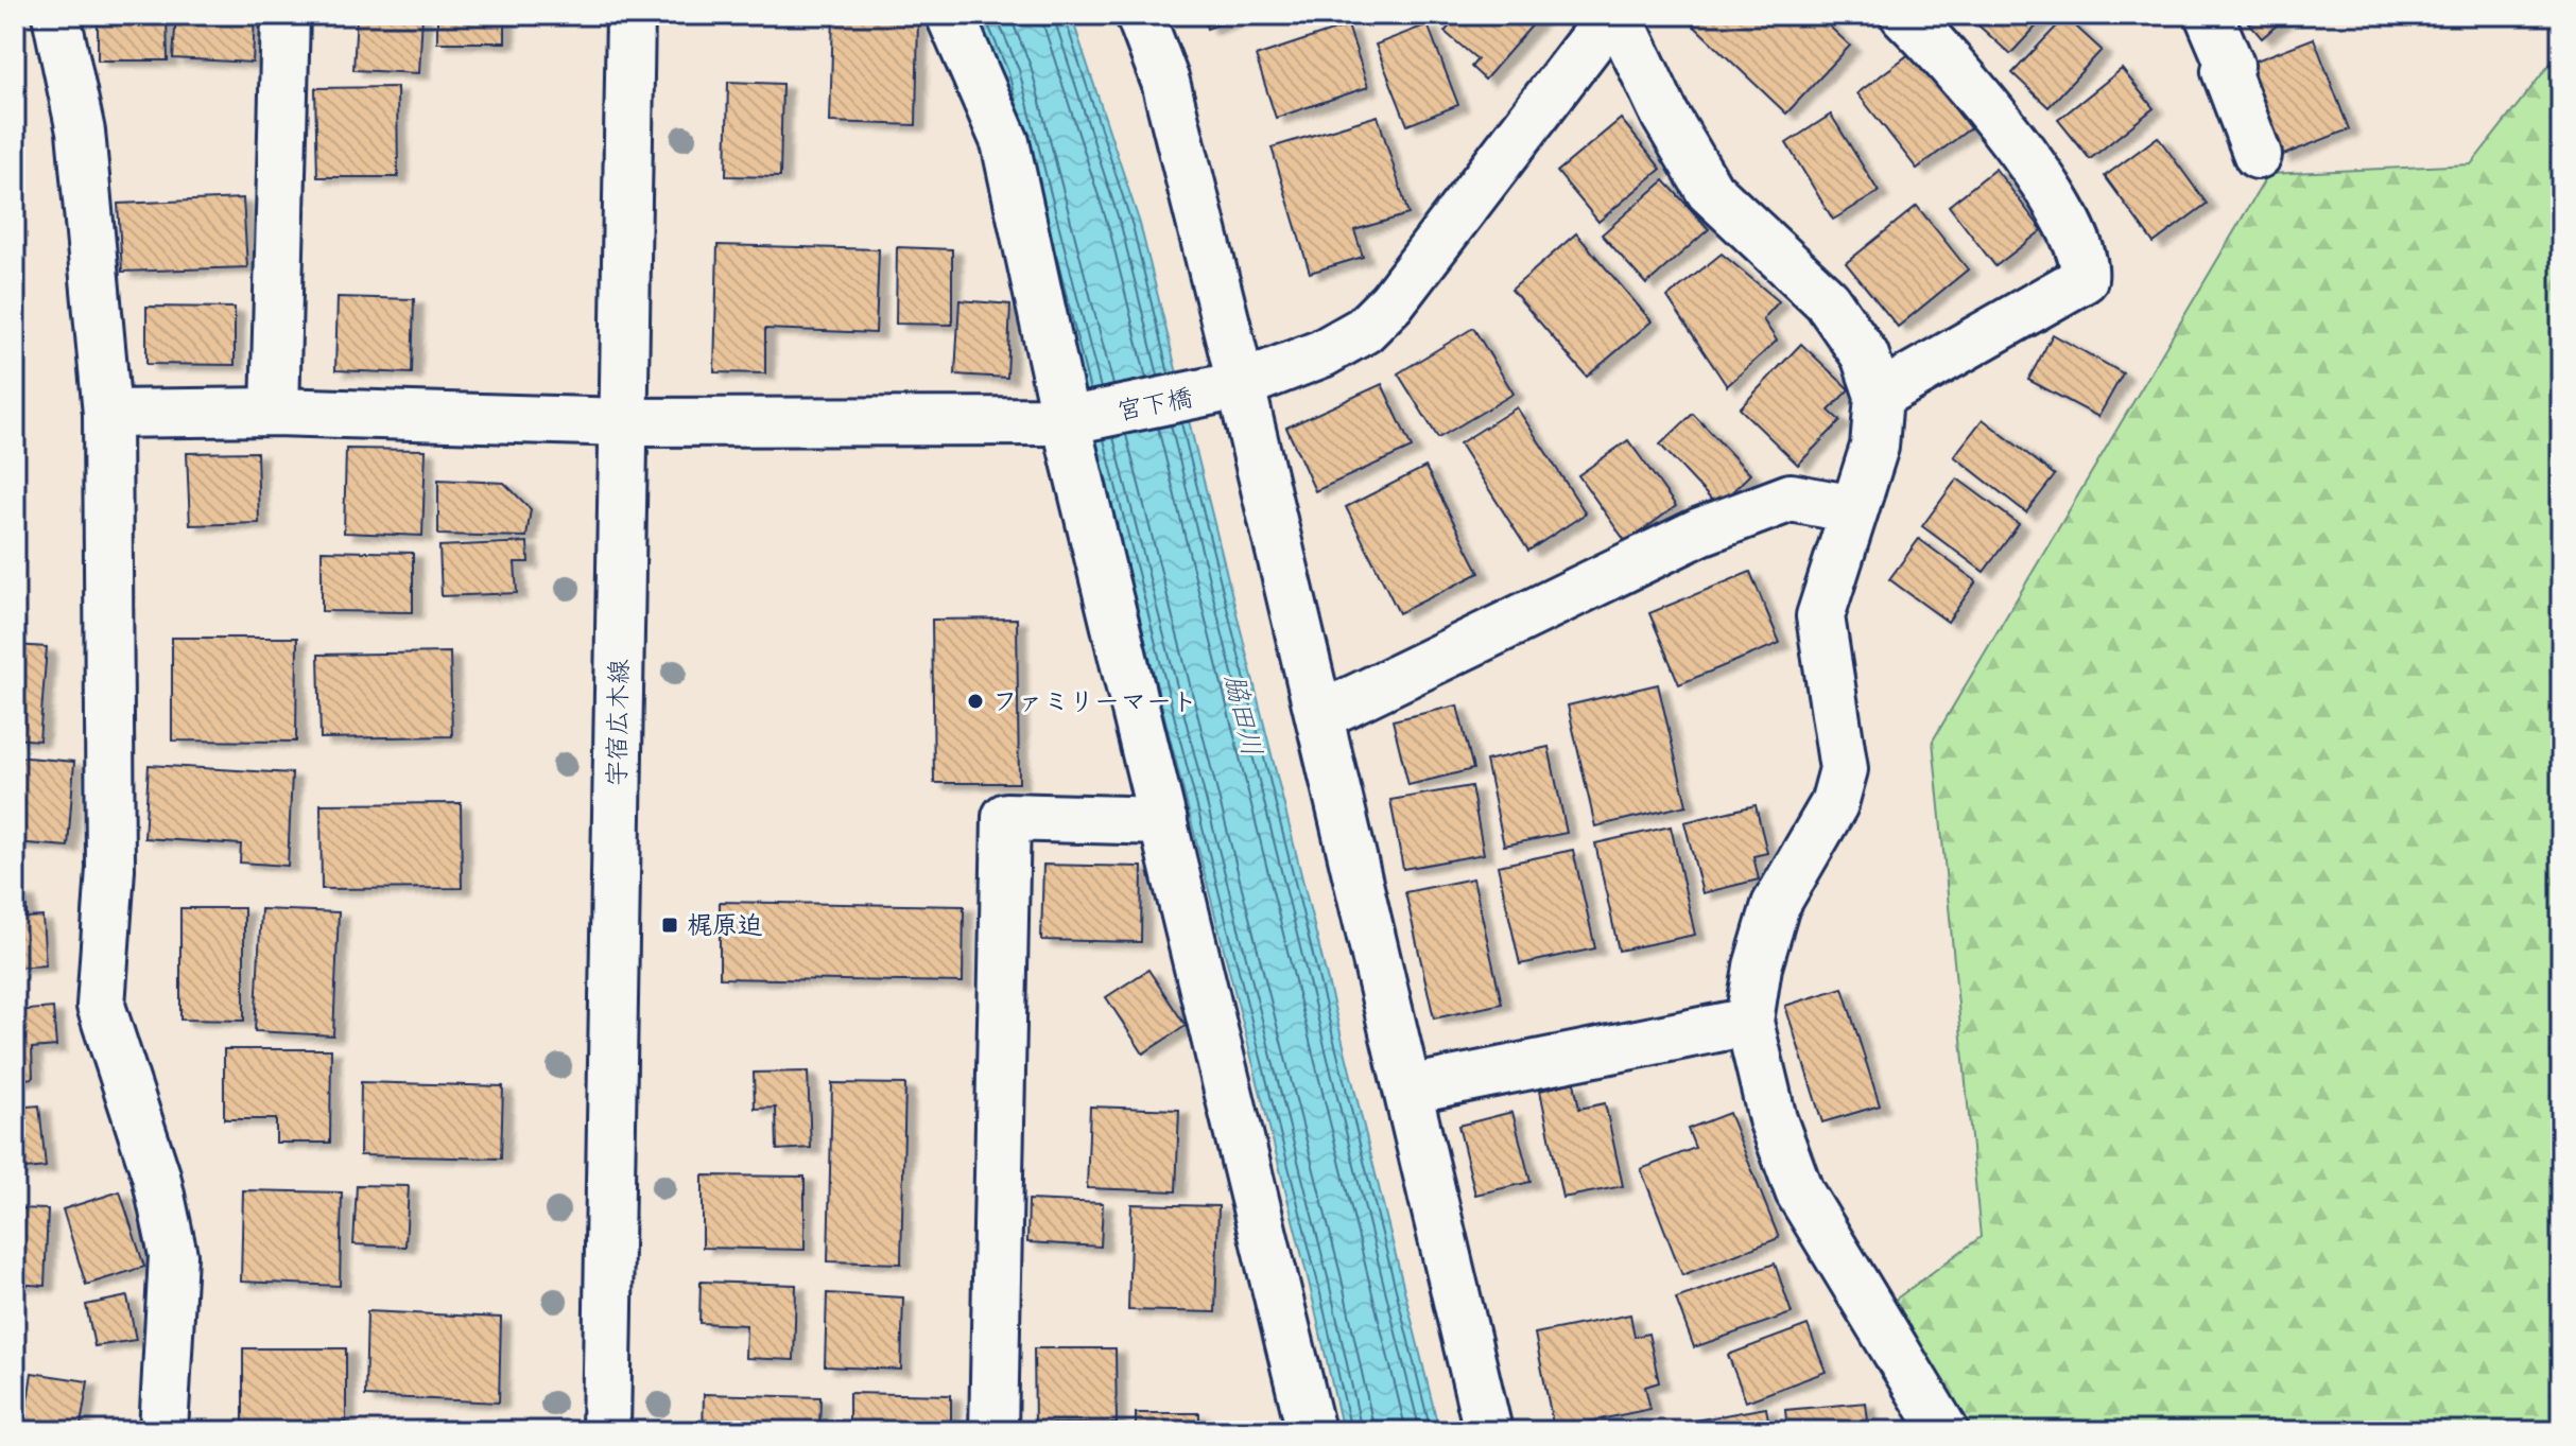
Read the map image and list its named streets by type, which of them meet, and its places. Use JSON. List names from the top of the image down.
{
  "streets": {
    "street": ["宮下橋", "宇宿広木線"]
  },
  "crossings": [
    ["宮下橋", "宇宿広木線"]
  ],
  "water": ["脇田川"],
  "places": {
    "other": ["ファミリーマート"],
    "transit": ["梶原迫"]
  }
}
